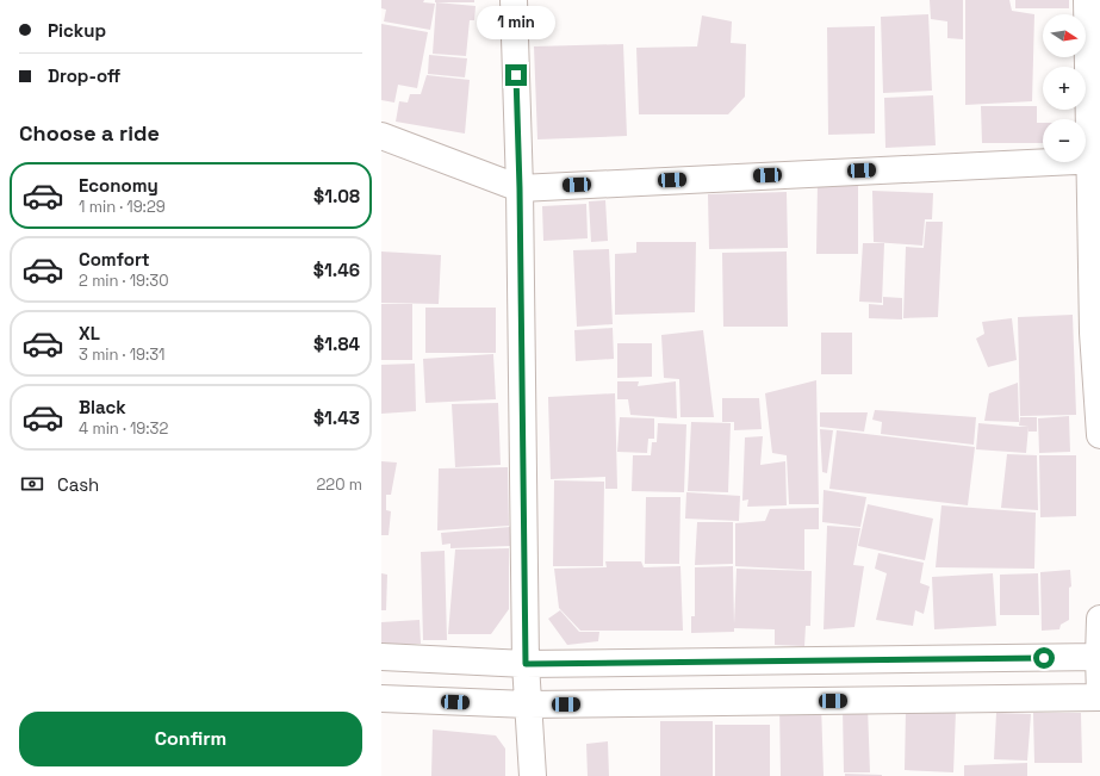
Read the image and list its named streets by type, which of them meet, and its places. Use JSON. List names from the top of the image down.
{
  "north": "right",
  "page": {
    "banner": ["Pickup", "Drop-off"],
    "bubble": "1 min",
    "map_buttons": ["+", "−"],
    "heading": "Choose a ride",
    "list": [
      {
        "name": "Economy",
        "note": "1 min · 19:29",
        "value": "$1.08"
      },
      {
        "name": "Comfort",
        "note": "2 min · 19:30",
        "value": "$1.46"
      },
      {
        "name": "XL",
        "note": "3 min · 19:31",
        "value": "$1.84"
      },
      {
        "name": "Black",
        "note": "4 min · 19:32",
        "value": "$1.43"
      }
    ],
    "pay": ["Cash", "220 m"],
    "buttons": "Confirm"
  }
}
